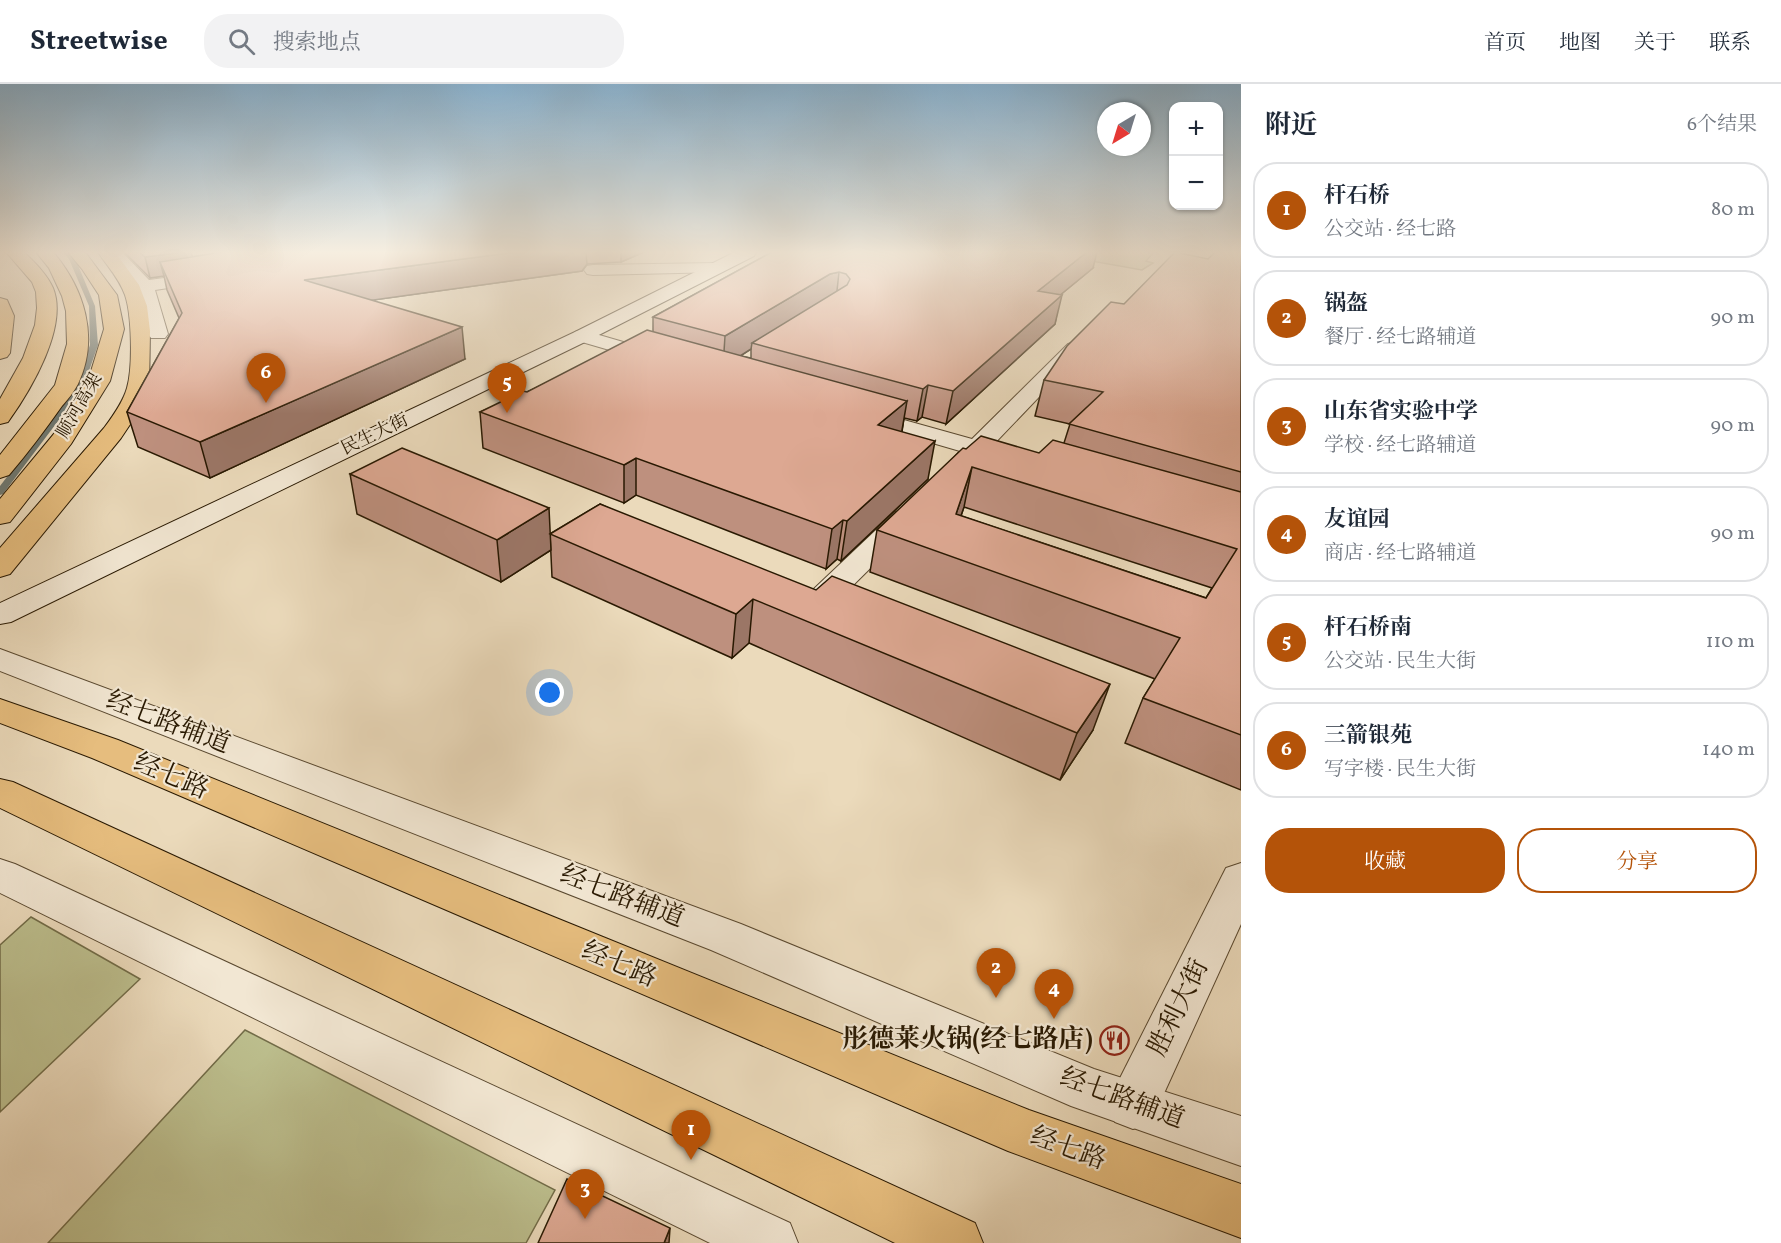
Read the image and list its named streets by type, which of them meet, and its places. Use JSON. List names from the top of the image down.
{
  "streets": {
    "main road": ["顺河高架", "经七路"],
    "street": ["民生大街", "经七路辅道", "胜利大街"]
  },
  "crossings": [
    ["经七路辅道", "胜利大街"]
  ],
  "places": {
    "restaurant": ["彤德莱火锅(经七路店)"]
  },
  "north": "bottom left",
  "page": {
    "header": "Streetwise",
    "search": "搜索地点",
    "nav": [
      "首页",
      "地图",
      "关于",
      "联系"
    ],
    "heading": ["附近", "6个结果"],
    "map_buttons": ["+", "−"],
    "list": [
      {
        "mark": "1",
        "name": "杆石桥",
        "note": "公交站 · 经七路",
        "value": "80 m"
      },
      {
        "mark": "2",
        "name": "锅盔",
        "note": "餐厅 · 经七路辅道",
        "value": "90 m"
      },
      {
        "mark": "3",
        "name": "山东省实验中学",
        "note": "学校 · 经七路辅道",
        "value": "90 m"
      },
      {
        "mark": "4",
        "name": "友谊园",
        "note": "商店 · 经七路辅道",
        "value": "90 m"
      },
      {
        "mark": "5",
        "name": "杆石桥南",
        "note": "公交站 · 民生大街",
        "value": "110 m"
      },
      {
        "mark": "6",
        "name": "三箭银苑",
        "note": "写字楼 · 民生大街",
        "value": "140 m"
      }
    ],
    "pins": [
      "6",
      "5",
      "2",
      "4",
      "1",
      "3"
    ],
    "buttons": ["收藏", "分享"]
  }
}
